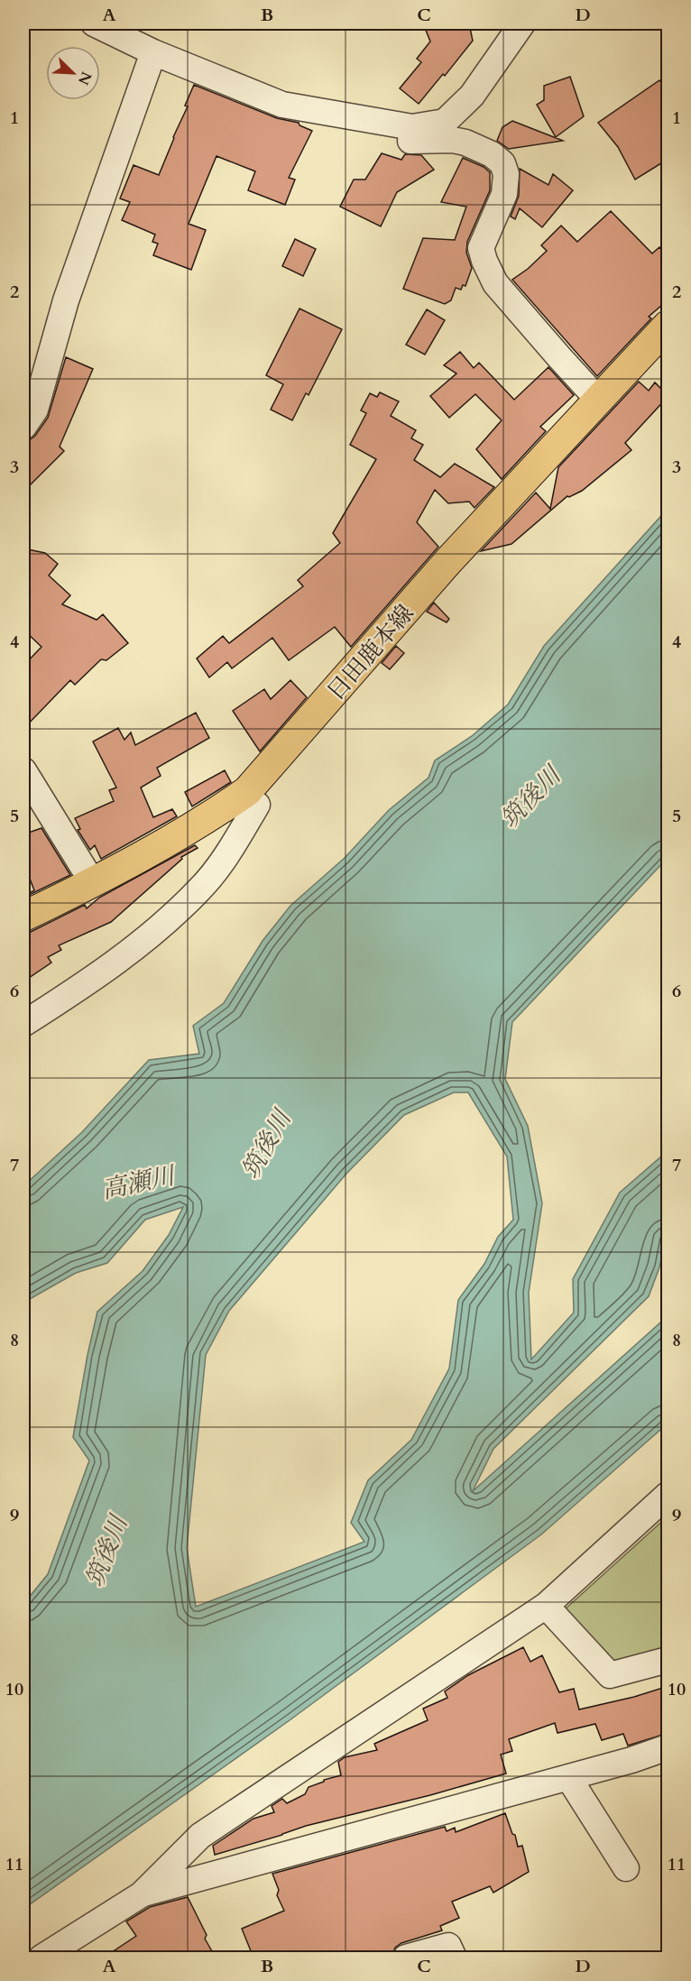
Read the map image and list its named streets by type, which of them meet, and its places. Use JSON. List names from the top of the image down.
{
  "streets": {
    "main road": ["日田鹿本線"]
  },
  "water": ["筑後川", "高瀬川"],
  "north": "bottom right",
  "grid": {
    "columns": [
      "A",
      "B",
      "C",
      "D"
    ],
    "rows": [
      "1",
      "2",
      "3",
      "4",
      "5",
      "6",
      "7",
      "8",
      "9",
      "10",
      "11"
    ]
  }
}
